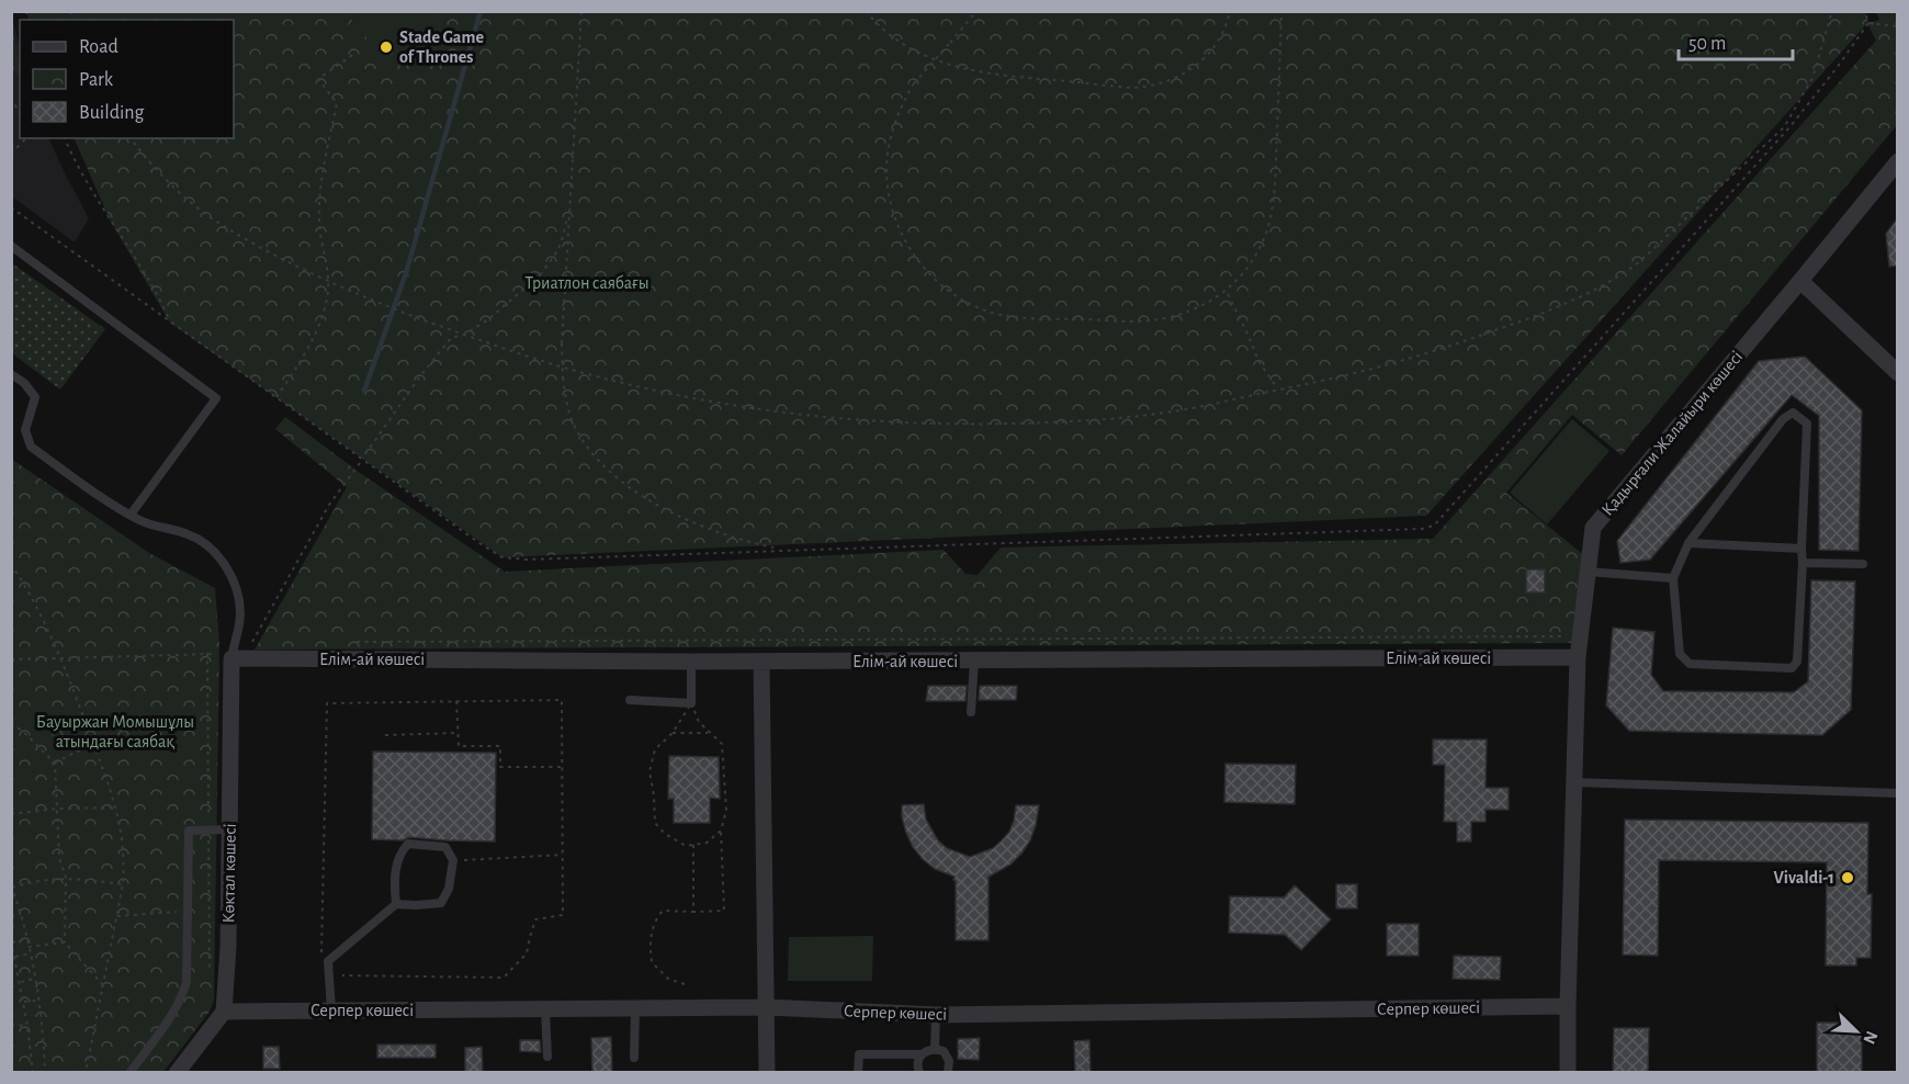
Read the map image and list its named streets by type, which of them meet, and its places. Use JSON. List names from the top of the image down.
{
  "streets": {
    "street": [
      "Қадырғали Жалайыри көшесі",
      "Елім-ай көшесі",
      "Көктал көшесі",
      "Серпер көшесі"
    ]
  },
  "crossings": [
    ["Қадырғали Жалайыри көшесі", "Елім-ай көшесі"],
    ["Қадырғали Жалайыри көшесі", "Серпер көшесі"],
    ["Елім-ай көшесі", "Көктал көшесі"],
    ["Көктал көшесі", "Серпер көшесі"]
  ],
  "parks": ["Триатлон саябағы", "Бауыржан Момышұлы атындағы саябақ"],
  "places": ["Stade Game of Thrones", "Vivaldi-1"],
  "legend": ["Road", "Park", "Building"],
  "scale_bar": "50 m",
  "north": "bottom right"
}
